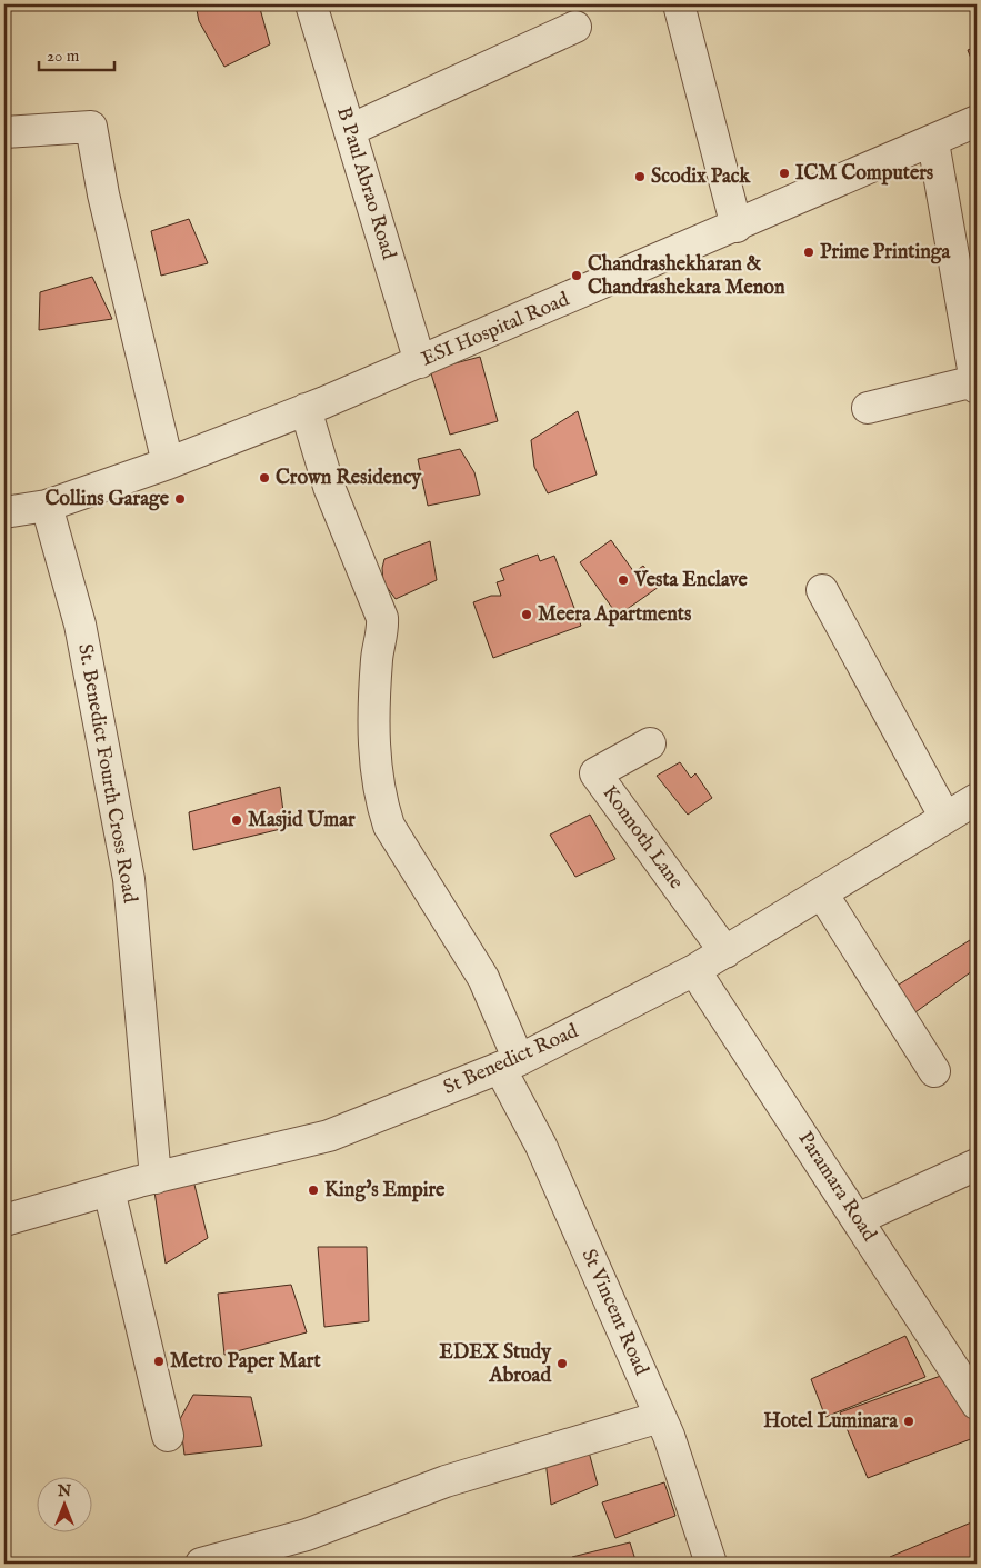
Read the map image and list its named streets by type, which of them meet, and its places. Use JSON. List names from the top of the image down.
{
  "streets": {
    "street": [
      "B Paul Abrao Road",
      "ESI Hospital Road",
      "St. Benedict Fourth Cross Road",
      "Konnoth Lane",
      "St Benedict Road",
      "Paramara Road",
      "St Vincent Road"
    ]
  },
  "crossings": [
    ["B Paul Abrao Road", "ESI Hospital Road"],
    ["ESI Hospital Road", "St. Benedict Fourth Cross Road"],
    ["ESI Hospital Road", "St Vincent Road"],
    ["St. Benedict Fourth Cross Road", "St Benedict Road"],
    ["Konnoth Lane", "St Benedict Road"],
    ["St Benedict Road", "Paramara Road"],
    ["St Benedict Road", "St Vincent Road"]
  ],
  "places": [
    "ICM Computers",
    "Scodix Pack",
    "Prime Printinga",
    "Chandrashekharan & Chandrashekara Menon",
    "Crown Residency",
    "Collins Garage",
    "Vesta Enclave",
    "Meera Apartments",
    "Masjid Umar",
    "King's Empire",
    "Metro Paper Mart",
    "EDEX Study Abroad",
    "Hotel Luminara"
  ],
  "scale_bar": "20 m",
  "north": "top"
}
